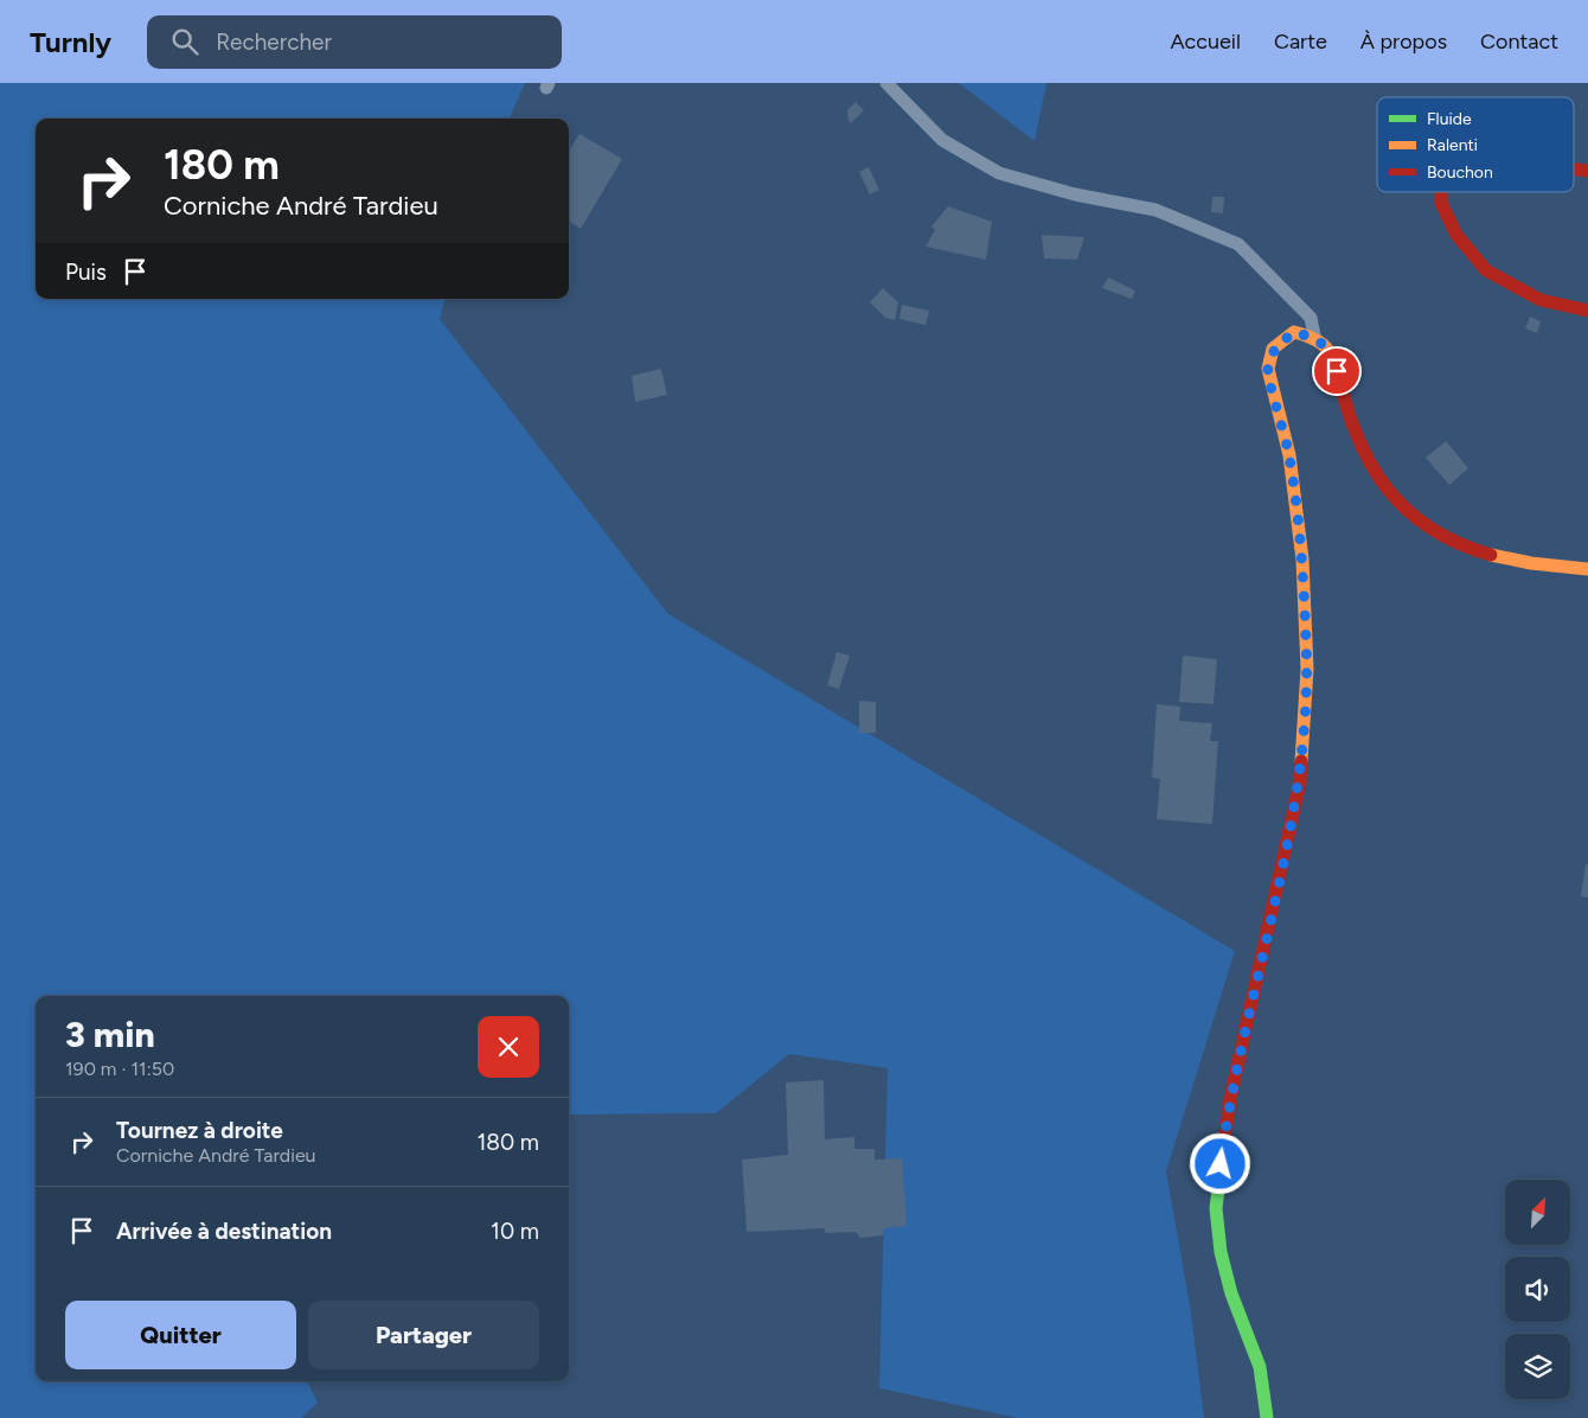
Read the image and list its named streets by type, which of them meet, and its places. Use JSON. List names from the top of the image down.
{
  "legend": ["Fluide", "Ralenti", "Bouchon"],
  "north": "top right",
  "page": {
    "header": "Turnly",
    "search": "Rechercher",
    "nav": [
      "Accueil",
      "Carte",
      "À propos",
      "Contact"
    ],
    "turn": ["180 m", "Corniche André Tardieu"],
    "then": "Puis",
    "heading": ["3 min", "190 m · 11:50"],
    "list": [
      {
        "name": "Tournez à droite",
        "note": "Corniche André Tardieu",
        "value": "180 m"
      },
      {
        "name": "Arrivée à destination",
        "value": "10 m"
      }
    ],
    "buttons": ["Quitter", "Partager"]
  }
}
